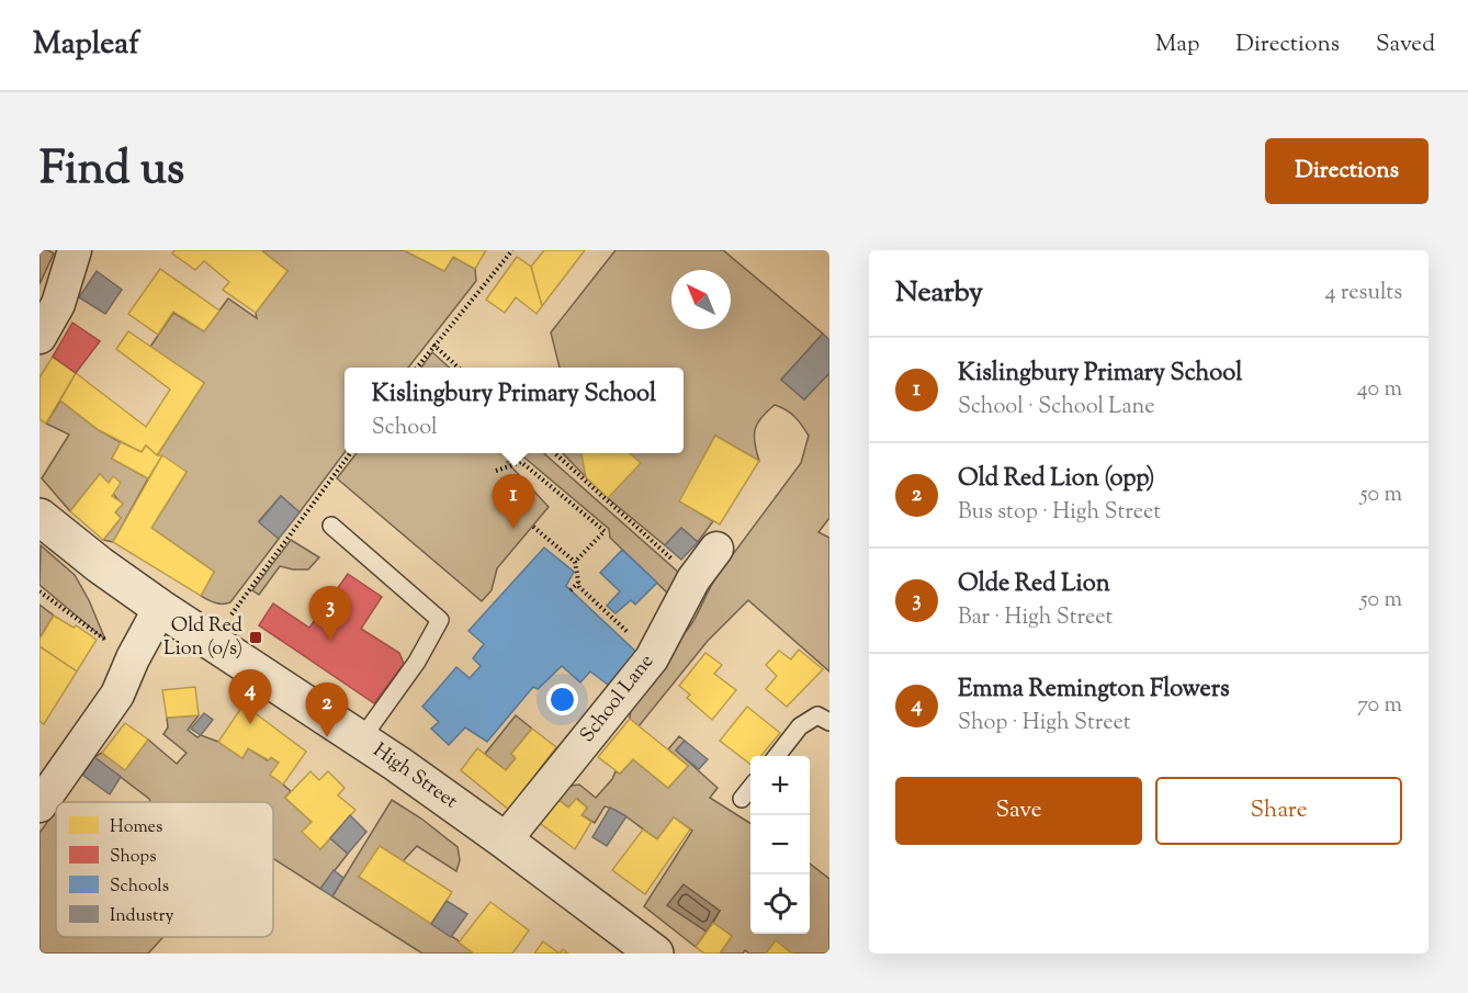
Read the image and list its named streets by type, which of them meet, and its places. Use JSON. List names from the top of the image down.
{
  "streets": {
    "street": ["School Lane", "High Street"]
  },
  "crossings": [
    ["School Lane", "High Street"]
  ],
  "places": {
    "transit": ["Old Red Lion (o/s)"]
  },
  "legend": [
    "Homes",
    "Shops",
    "Schools",
    "Industry"
  ],
  "north": "top left",
  "page": {
    "header": "Mapleaf",
    "nav": ["Map", "Directions", "Saved"],
    "title": "Find us",
    "buttons": [
      "Directions",
      ["Save", "Share"]
    ],
    "heading": ["Nearby", "4 results"],
    "list": [
      {
        "mark": "1",
        "name": "Kislingbury Primary School",
        "note": "School · School Lane",
        "value": "40 m"
      },
      {
        "mark": "2",
        "name": "Old Red Lion (opp)",
        "note": "Bus stop · High Street",
        "value": "50 m"
      },
      {
        "mark": "3",
        "name": "Olde Red Lion",
        "note": "Bar · High Street",
        "value": "50 m"
      },
      {
        "mark": "4",
        "name": "Emma Remington Flowers",
        "note": "Shop · High Street",
        "value": "70 m"
      }
    ],
    "popup": ["Kislingbury Primary School", "School"],
    "pins": [
      "1",
      "3",
      "4",
      "2"
    ],
    "map_buttons": ["+", "−"]
  }
}
